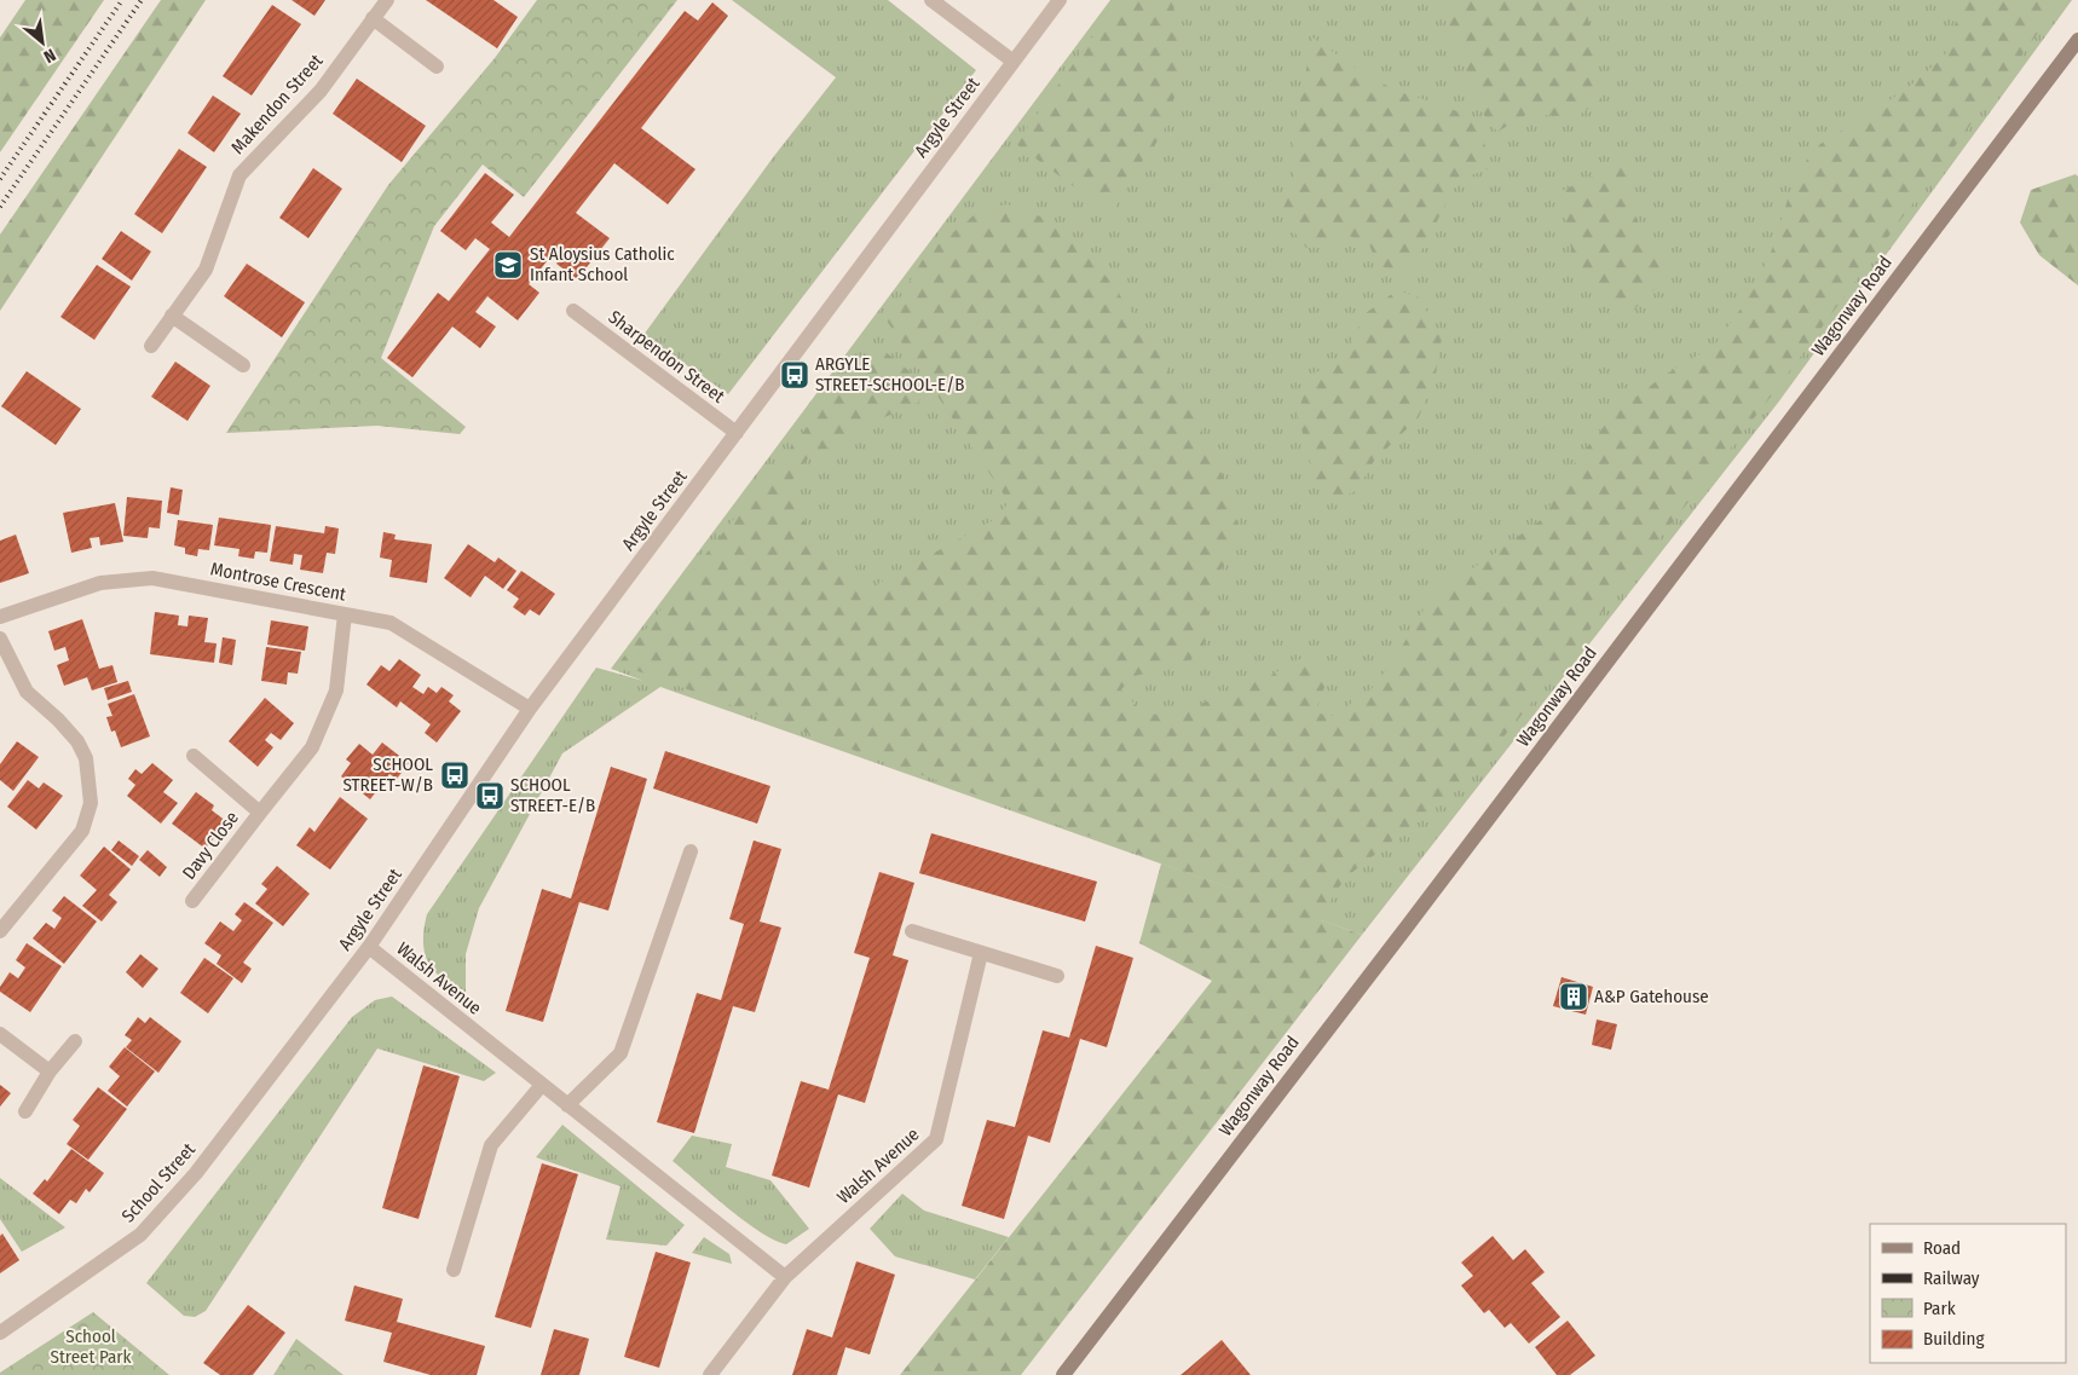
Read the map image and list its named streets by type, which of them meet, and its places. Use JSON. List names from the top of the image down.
{
  "streets": {
    "main road": ["Wagonway Road"],
    "street": [
      "Makendon Street",
      "Argyle Street",
      "Sharpendon Street",
      "Montrose Crescent",
      "Davy Close",
      "Walsh Avenue",
      "School Street"
    ]
  },
  "crossings": [
    ["Argyle Street", "Sharpendon Street"],
    ["Argyle Street", "Montrose Crescent"],
    ["Argyle Street", "Walsh Avenue"],
    ["Argyle Street", "School Street"],
    ["Montrose Crescent", "Davy Close"]
  ],
  "parks": ["School Street Park"],
  "places": {
    "school or university": ["St Aloysius Catholic Infant School"],
    "bus stop": ["ARGYLE STREET-SCHOOL-E/B", "SCHOOL STREET-W/B", "SCHOOL STREET-E/B"],
    "building": ["A&P Gatehouse"]
  },
  "legend": [
    "Road",
    "Railway",
    "Park",
    "Building"
  ],
  "north": "bottom right"
}
